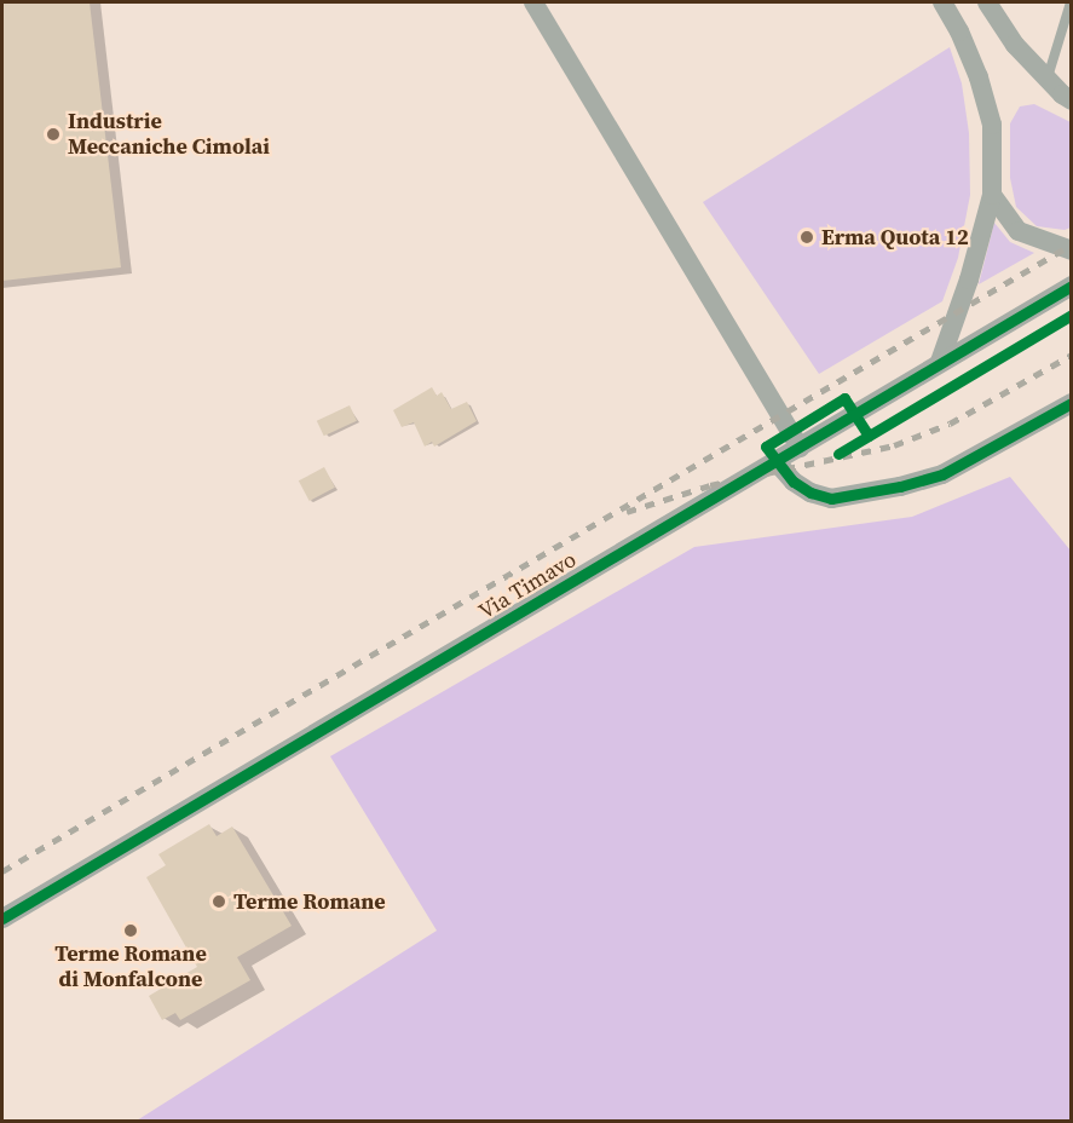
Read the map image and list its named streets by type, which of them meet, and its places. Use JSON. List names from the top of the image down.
{
  "streets": {
    "street": ["Via Timavo"]
  },
  "places": [
    "Industrie Meccaniche Cimolai",
    "Erma Quota 12",
    "Terme Romane",
    "Terme Romane di Monfalcone"
  ]
}
